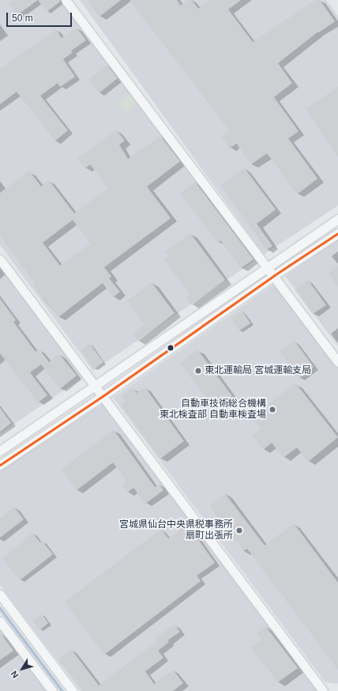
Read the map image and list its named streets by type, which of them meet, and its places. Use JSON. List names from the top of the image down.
{
  "places": ["東北運輸局 宮城運輸支局", "自動車技術総合機構 東北検査部 自動車検査場", "宮城県仙台中央県税事務所 扇町出張所"],
  "scale_bar": "50 m",
  "north": "bottom left"
}
